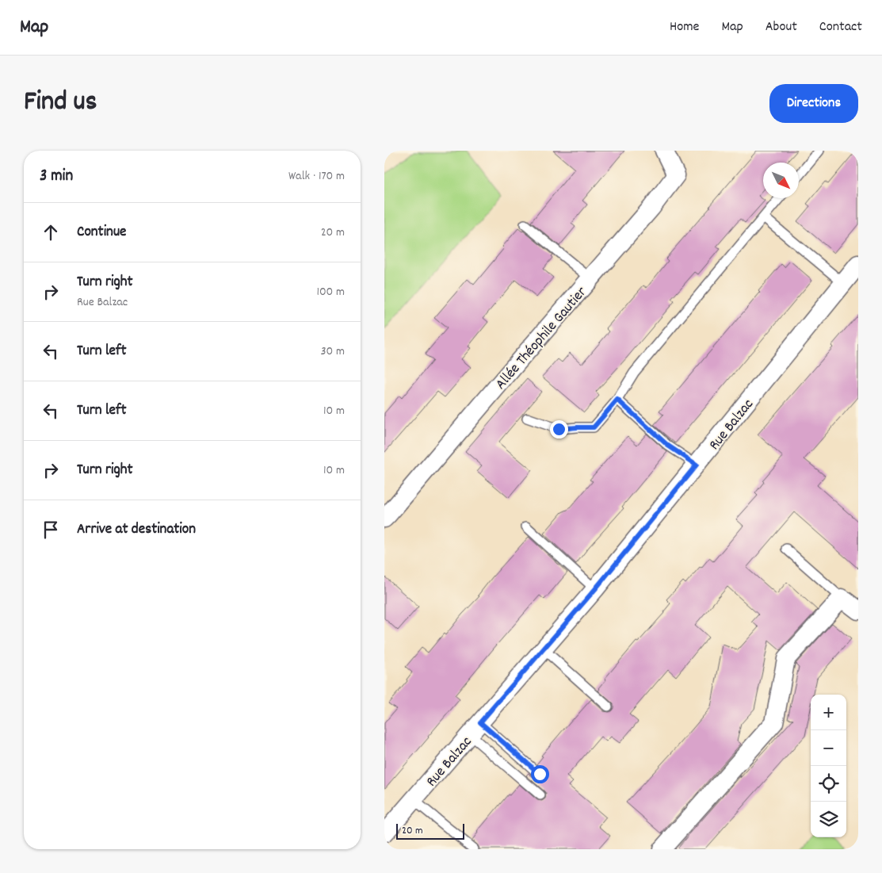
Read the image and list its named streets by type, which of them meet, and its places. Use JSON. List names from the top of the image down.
{
  "streets": {
    "street": ["Allée Théophile Gautier", "Rue Balzac"]
  },
  "scale_bar": "20 m",
  "north": "bottom right",
  "page": {
    "header": "Map",
    "nav": [
      "Home",
      "Map",
      "About",
      "Contact"
    ],
    "title": "Find us",
    "buttons": "Directions",
    "heading": ["3 min", "Walk · 170 m"],
    "list": [
      ["Continue", "20 m"],
      ["Turn right", "Rue Balzac", "100 m"],
      ["Turn left", "30 m"],
      ["Turn left", "10 m"],
      ["Turn right", "10 m"],
      "Arrive at destination"
    ],
    "map_buttons": ["+", "−"],
    "scale": "20 m"
  }
}
